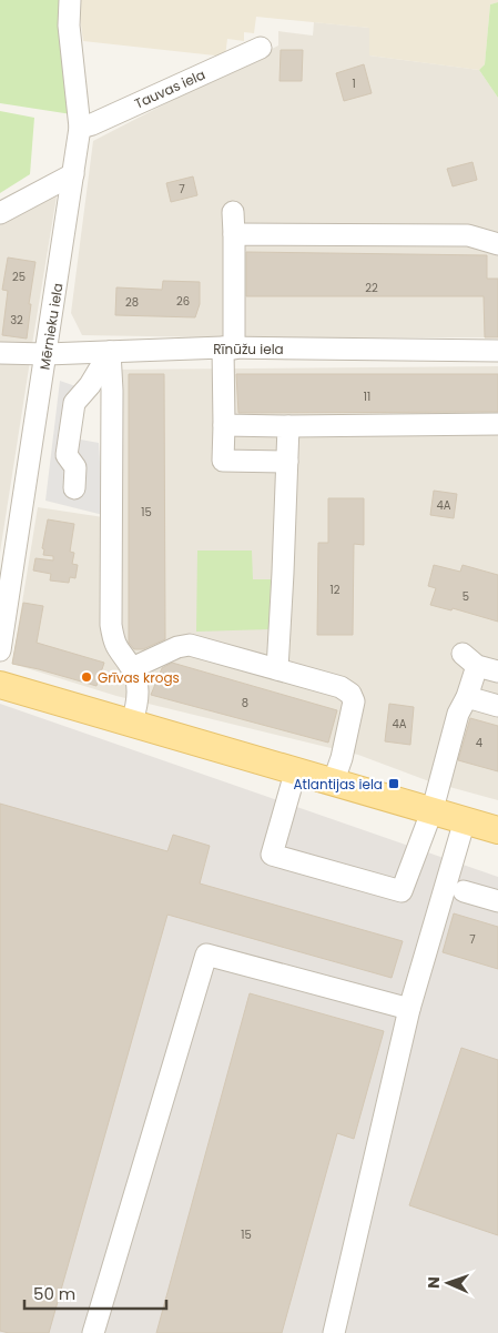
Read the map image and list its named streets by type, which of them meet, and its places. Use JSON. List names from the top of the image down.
{
  "streets": {
    "street": ["Tauvas iela", "Mērnieku iela", "Rīnūžu iela"]
  },
  "crossings": [
    ["Tauvas iela", "Mērnieku iela"],
    ["Mērnieku iela", "Rīnūžu iela"]
  ],
  "places": {
    "other": ["Grīvas krogs"],
    "transit": ["Atlantijas iela"]
  },
  "house_numbers": [
    "1",
    "7",
    "25",
    "22",
    "26",
    "28",
    "32",
    "11",
    "4A",
    "15",
    "12",
    "5",
    "8",
    "4A",
    "4",
    "7",
    "15"
  ],
  "scale_bar": "50 m",
  "north": "left"
}
